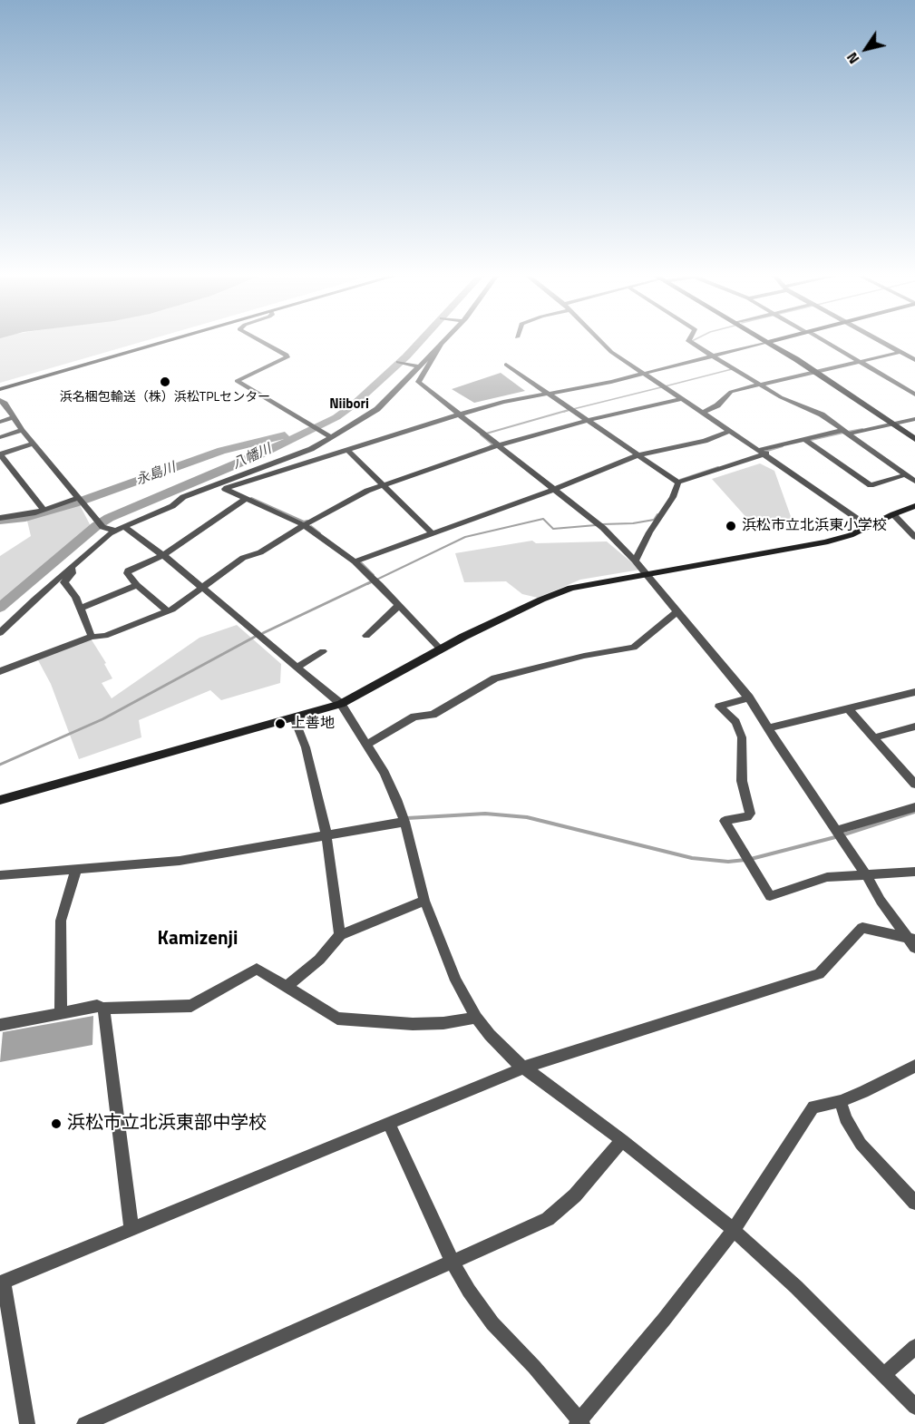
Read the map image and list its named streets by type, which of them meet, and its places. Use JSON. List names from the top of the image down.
{
  "districts": ["Niibori", "Kamizenji"],
  "water": ["八幡川", "永島川"],
  "places": [
    "浜名梱包輸送（株）浜松TPLセンター",
    "浜松市立北浜東小学校",
    "上善地",
    "浜松市立北浜東部中学校"
  ],
  "north": "bottom left"
}
